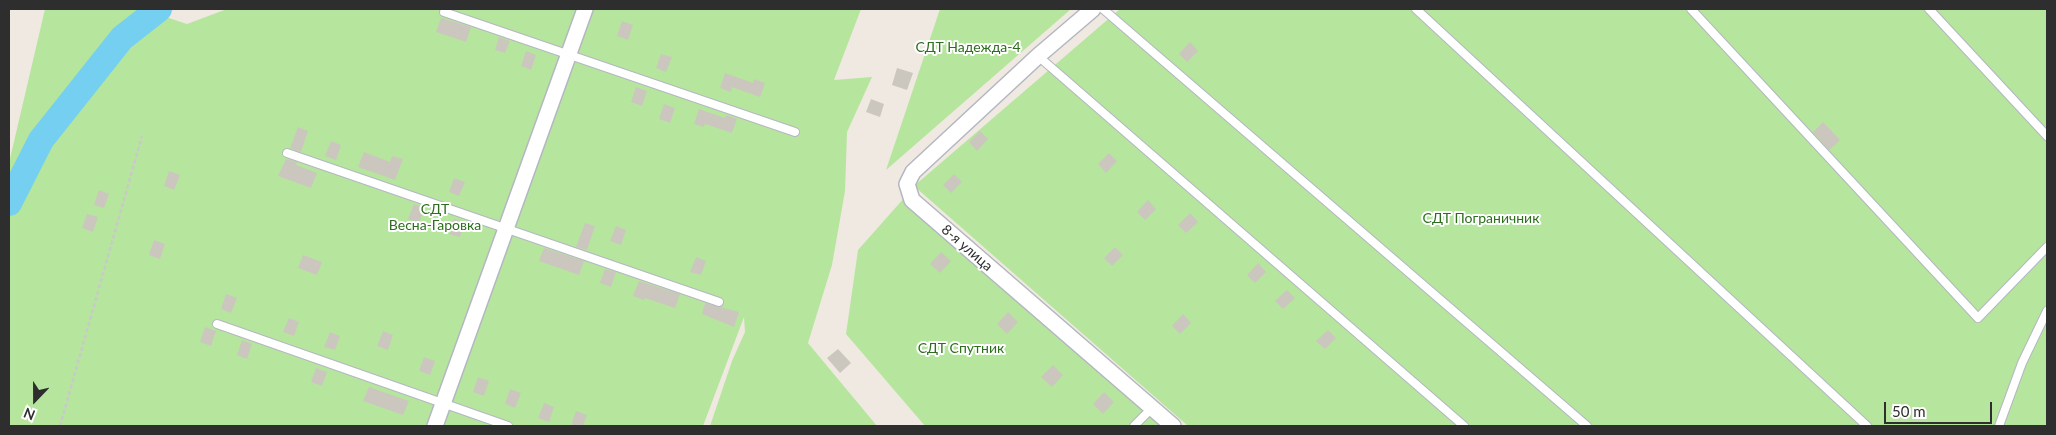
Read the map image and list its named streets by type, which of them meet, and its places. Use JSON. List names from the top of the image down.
{
  "streets": {
    "street": ["8-я улица"]
  },
  "parks": [
    "СДТ Надежда-4",
    "СДТ Весна-Гаровка",
    "СДТ Пограничник",
    "СДТ Спутник"
  ],
  "scale_bar": "50 m",
  "north": "bottom"
}
